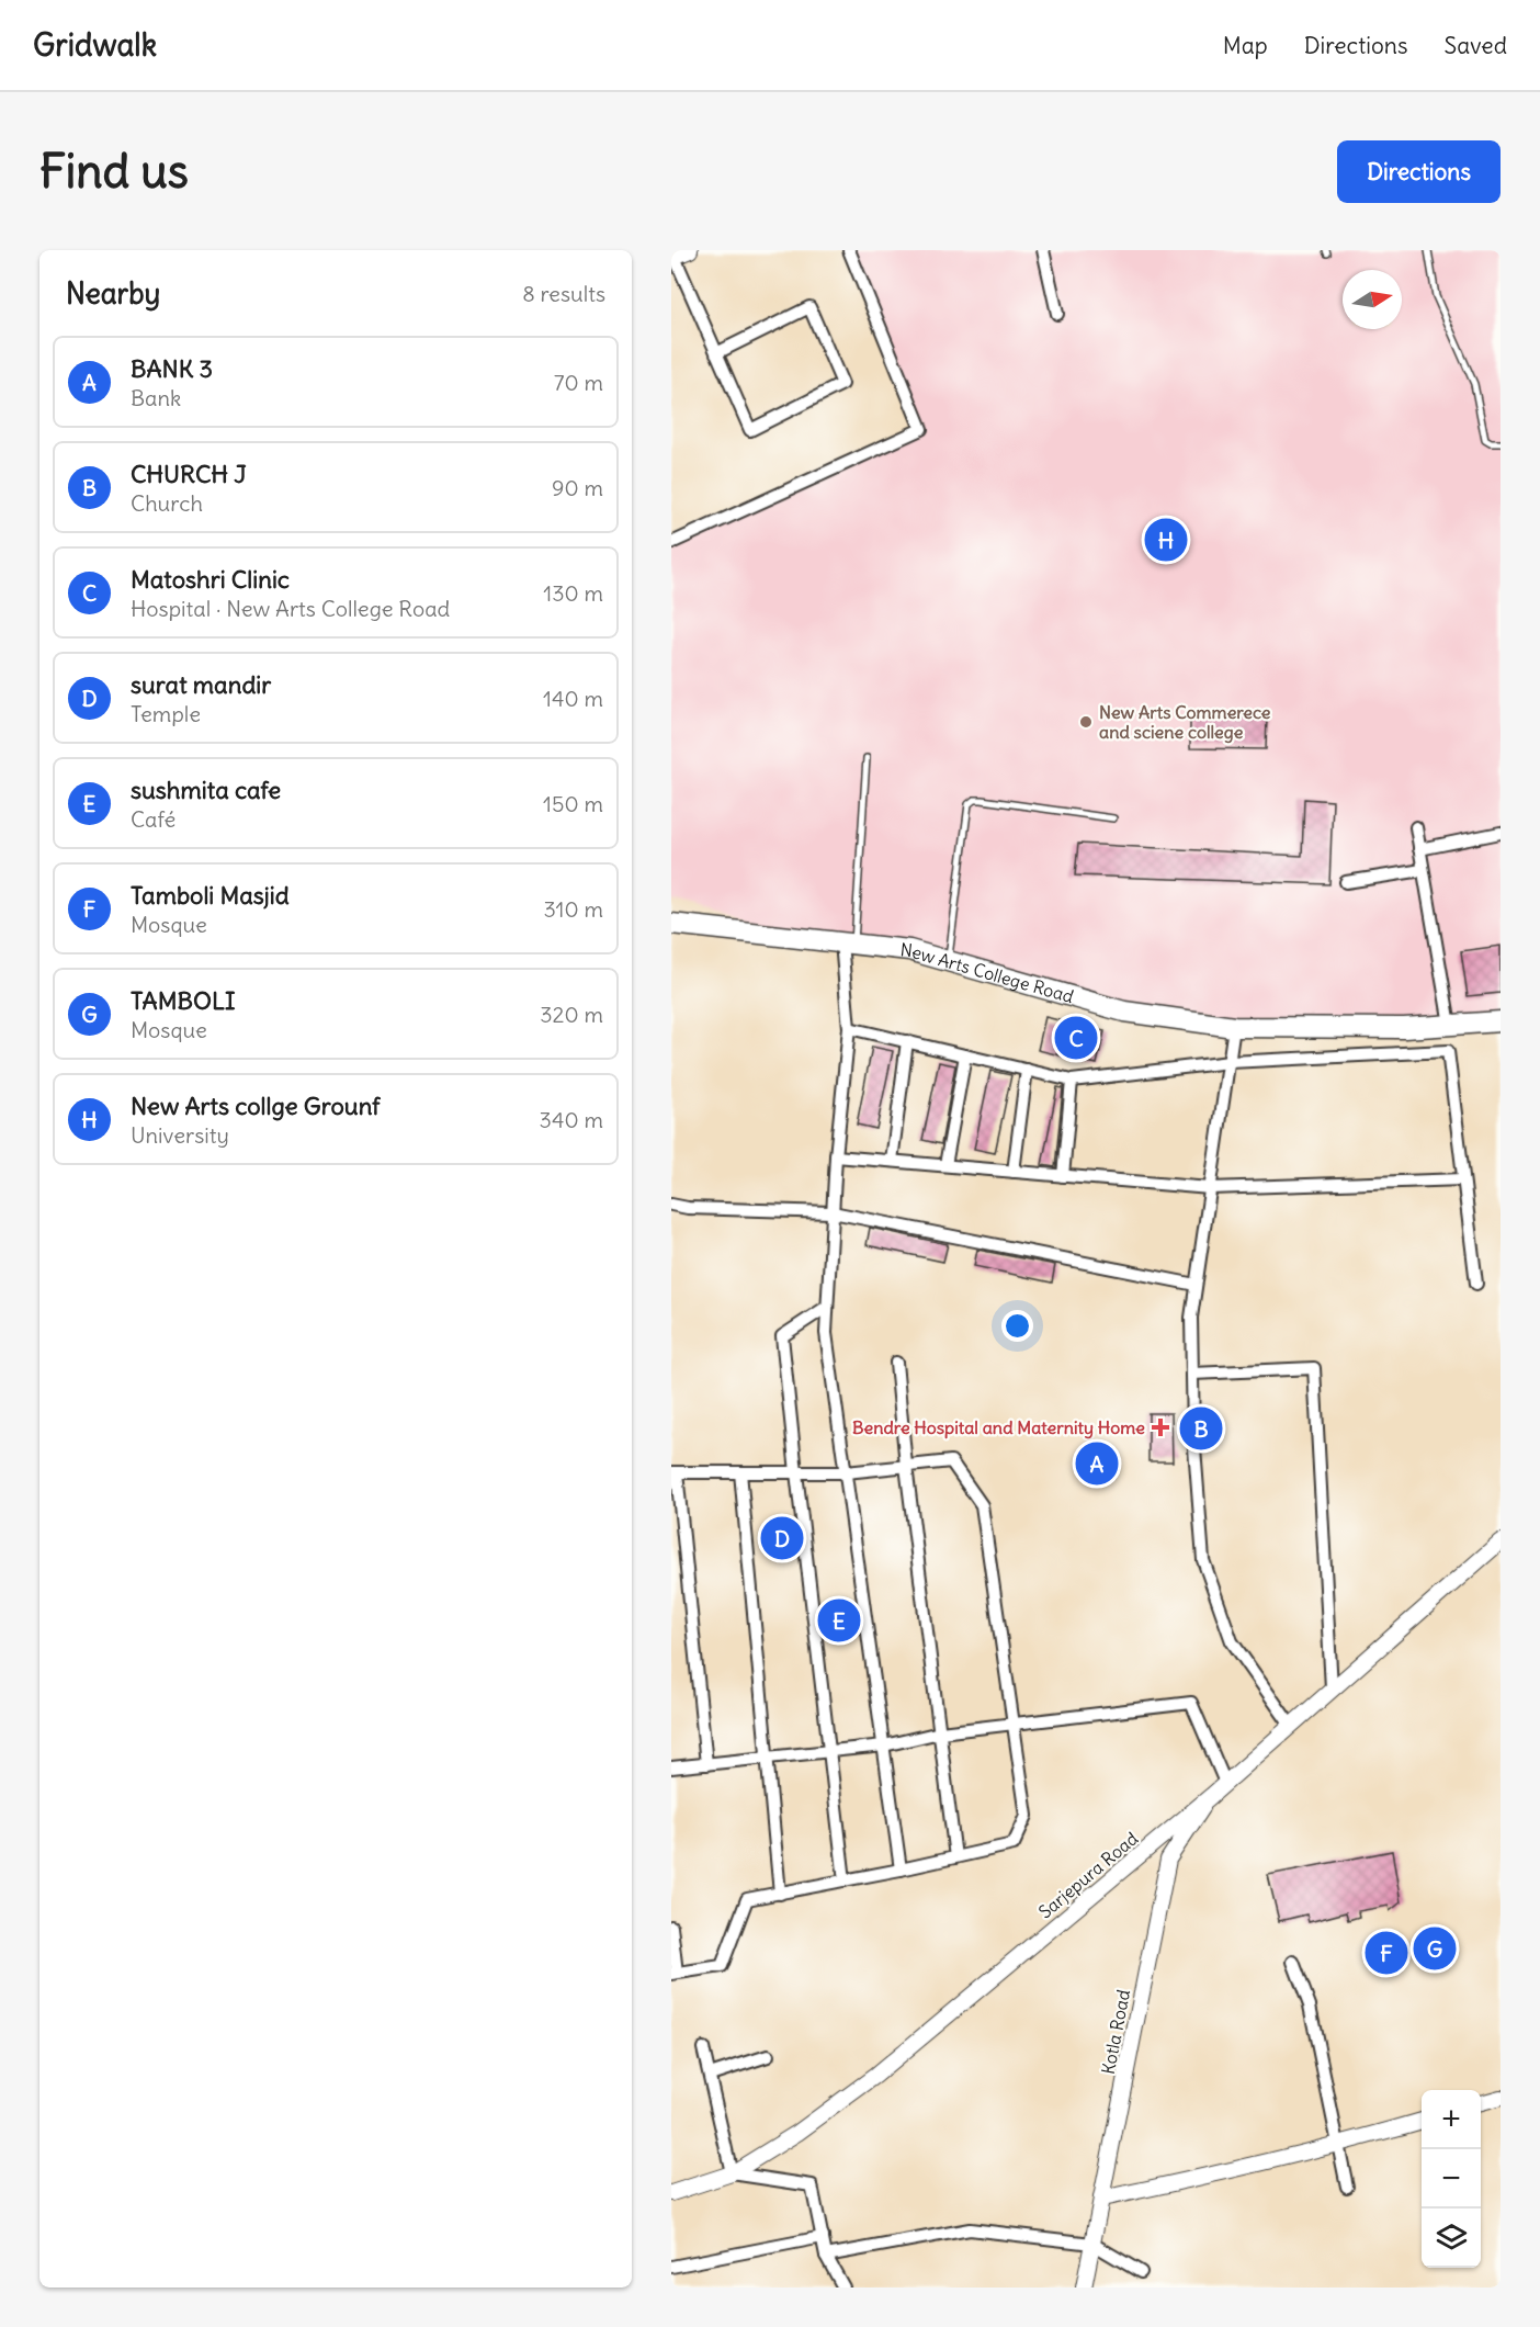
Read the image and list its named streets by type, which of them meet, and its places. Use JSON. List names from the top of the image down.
{
  "streets": {
    "main road": ["New Arts College Road"],
    "street": ["Sarjepura Road", "Kotla Road"]
  },
  "crossings": [
    ["Sarjepura Road", "Kotla Road"]
  ],
  "places": {
    "other": ["New Arts Commerece and sciene college"],
    "health": ["Bendre Hospital and Maternity Home"]
  },
  "north": "right",
  "page": {
    "header": "Gridwalk",
    "nav": ["Map", "Directions", "Saved"],
    "buttons": "Directions",
    "title": "Find us",
    "heading": ["Nearby", "8 results"],
    "list": [
      {
        "mark": "A",
        "name": "BANK 3",
        "note": "Bank",
        "value": "70 m"
      },
      {
        "mark": "B",
        "name": "CHURCH J",
        "note": "Church",
        "value": "90 m"
      },
      {
        "mark": "C",
        "name": "Matoshri Clinic",
        "note": "Hospital · New Arts College Road",
        "value": "130 m"
      },
      {
        "mark": "D",
        "name": "surat mandir",
        "note": "Temple",
        "value": "140 m"
      },
      {
        "mark": "E",
        "name": "sushmita cafe",
        "note": "Café",
        "value": "150 m"
      },
      {
        "mark": "F",
        "name": "Tamboli Masjid",
        "note": "Mosque",
        "value": "310 m"
      },
      {
        "mark": "G",
        "name": "TAMBOLI",
        "note": "Mosque",
        "value": "320 m"
      },
      {
        "mark": "H",
        "name": "New Arts collge Grounf",
        "note": "University",
        "value": "340 m"
      }
    ],
    "pins": [
      "H",
      "C",
      "B",
      "A",
      "D",
      "E",
      "G",
      "F"
    ],
    "map_buttons": ["+", "−"]
  }
}
